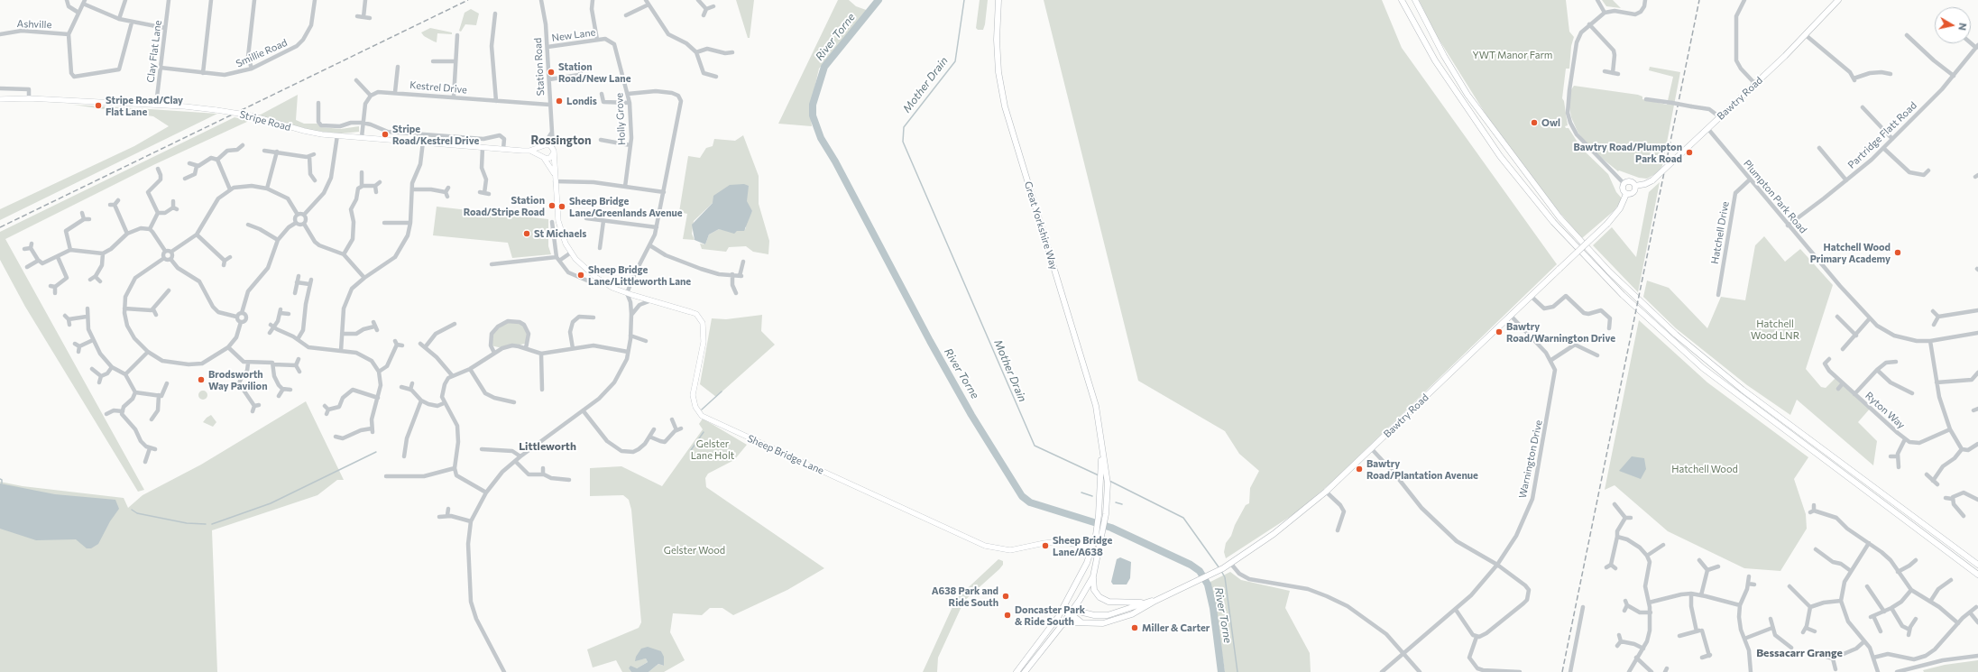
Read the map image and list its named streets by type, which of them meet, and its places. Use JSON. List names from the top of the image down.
{
  "streets": {
    "highway": ["Bawtry Road", "Great Yorkshire Way"],
    "main road": ["Stripe Road", "Sheep Bridge Lane"],
    "street": [
      "Ashville",
      "New Lane",
      "Clay Flat Lane",
      "Smillie Road",
      "Station Road",
      "Kestrel Drive",
      "Holly Grove",
      "Partridge Flatt Road",
      "Plumpton Park Road",
      "Hatchell Drive",
      "Ryton Way",
      "Warnington Drive"
    ]
  },
  "crossings": [
    ["New Lane", "Station Road"],
    ["New Lane", "Holly Grove"],
    ["Clay Flat Lane", "Smillie Road"],
    ["Clay Flat Lane", "Stripe Road"],
    ["Station Road", "Kestrel Drive"],
    ["Station Road", "Stripe Road"],
    ["Station Road", "Sheep Bridge Lane"],
    ["Bawtry Road", "Plumpton Park Road"],
    ["Bawtry Road", "Great Yorkshire Way"],
    ["Stripe Road", "Sheep Bridge Lane"],
    ["Partridge Flatt Road", "Plumpton Park Road"],
    ["Plumpton Park Road", "Hatchell Drive"],
    ["Great Yorkshire Way", "Sheep Bridge Lane"]
  ],
  "districts": ["Rossington", "Littleworth", "Bessacarr Grange"],
  "water": ["River Torne", "Mother Drain"],
  "parks": [
    "YWT Manor Farm",
    "Hatchell Wood LNR",
    "Gelster Lane Holt",
    "Hatchell Wood",
    "Gelster Wood"
  ],
  "places": [
    "Station Road/New Lane",
    "Londis",
    "Stripe Road/Clay Flat Lane",
    "Owl",
    "Stripe Road/Kestrel Drive",
    "Bawtry Road/Plumpton Park Road",
    "Station Road/Stripe Road",
    "Sheep Bridge Lane/Greenlands Avenue",
    "St Michaels",
    "Hatchell Wood Primary Academy",
    "Sheep Bridge Lane/Littleworth Lane",
    "Bawtry Road/Warnington Drive",
    "Brodsworth Way Pavilion",
    "Bawtry Road/Plantation Avenue",
    "Sheep Bridge Lane/A638",
    "A638 Park and Ride South",
    "Doncaster Park & Ride South",
    "Miller & Carter"
  ],
  "north": "right"
}
